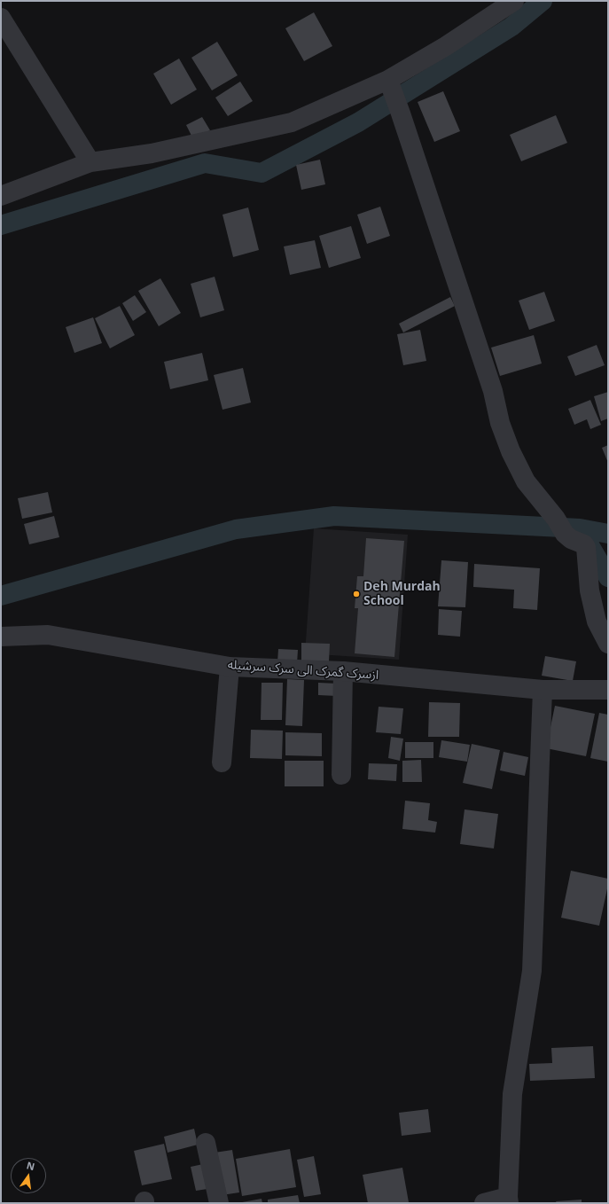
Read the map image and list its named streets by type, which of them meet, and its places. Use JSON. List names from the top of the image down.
{
  "streets": {
    "street": ["ازسرک گمرک الی سرک سرشیله"]
  },
  "places": ["Deh Murdah School"],
  "north": "top"
}
